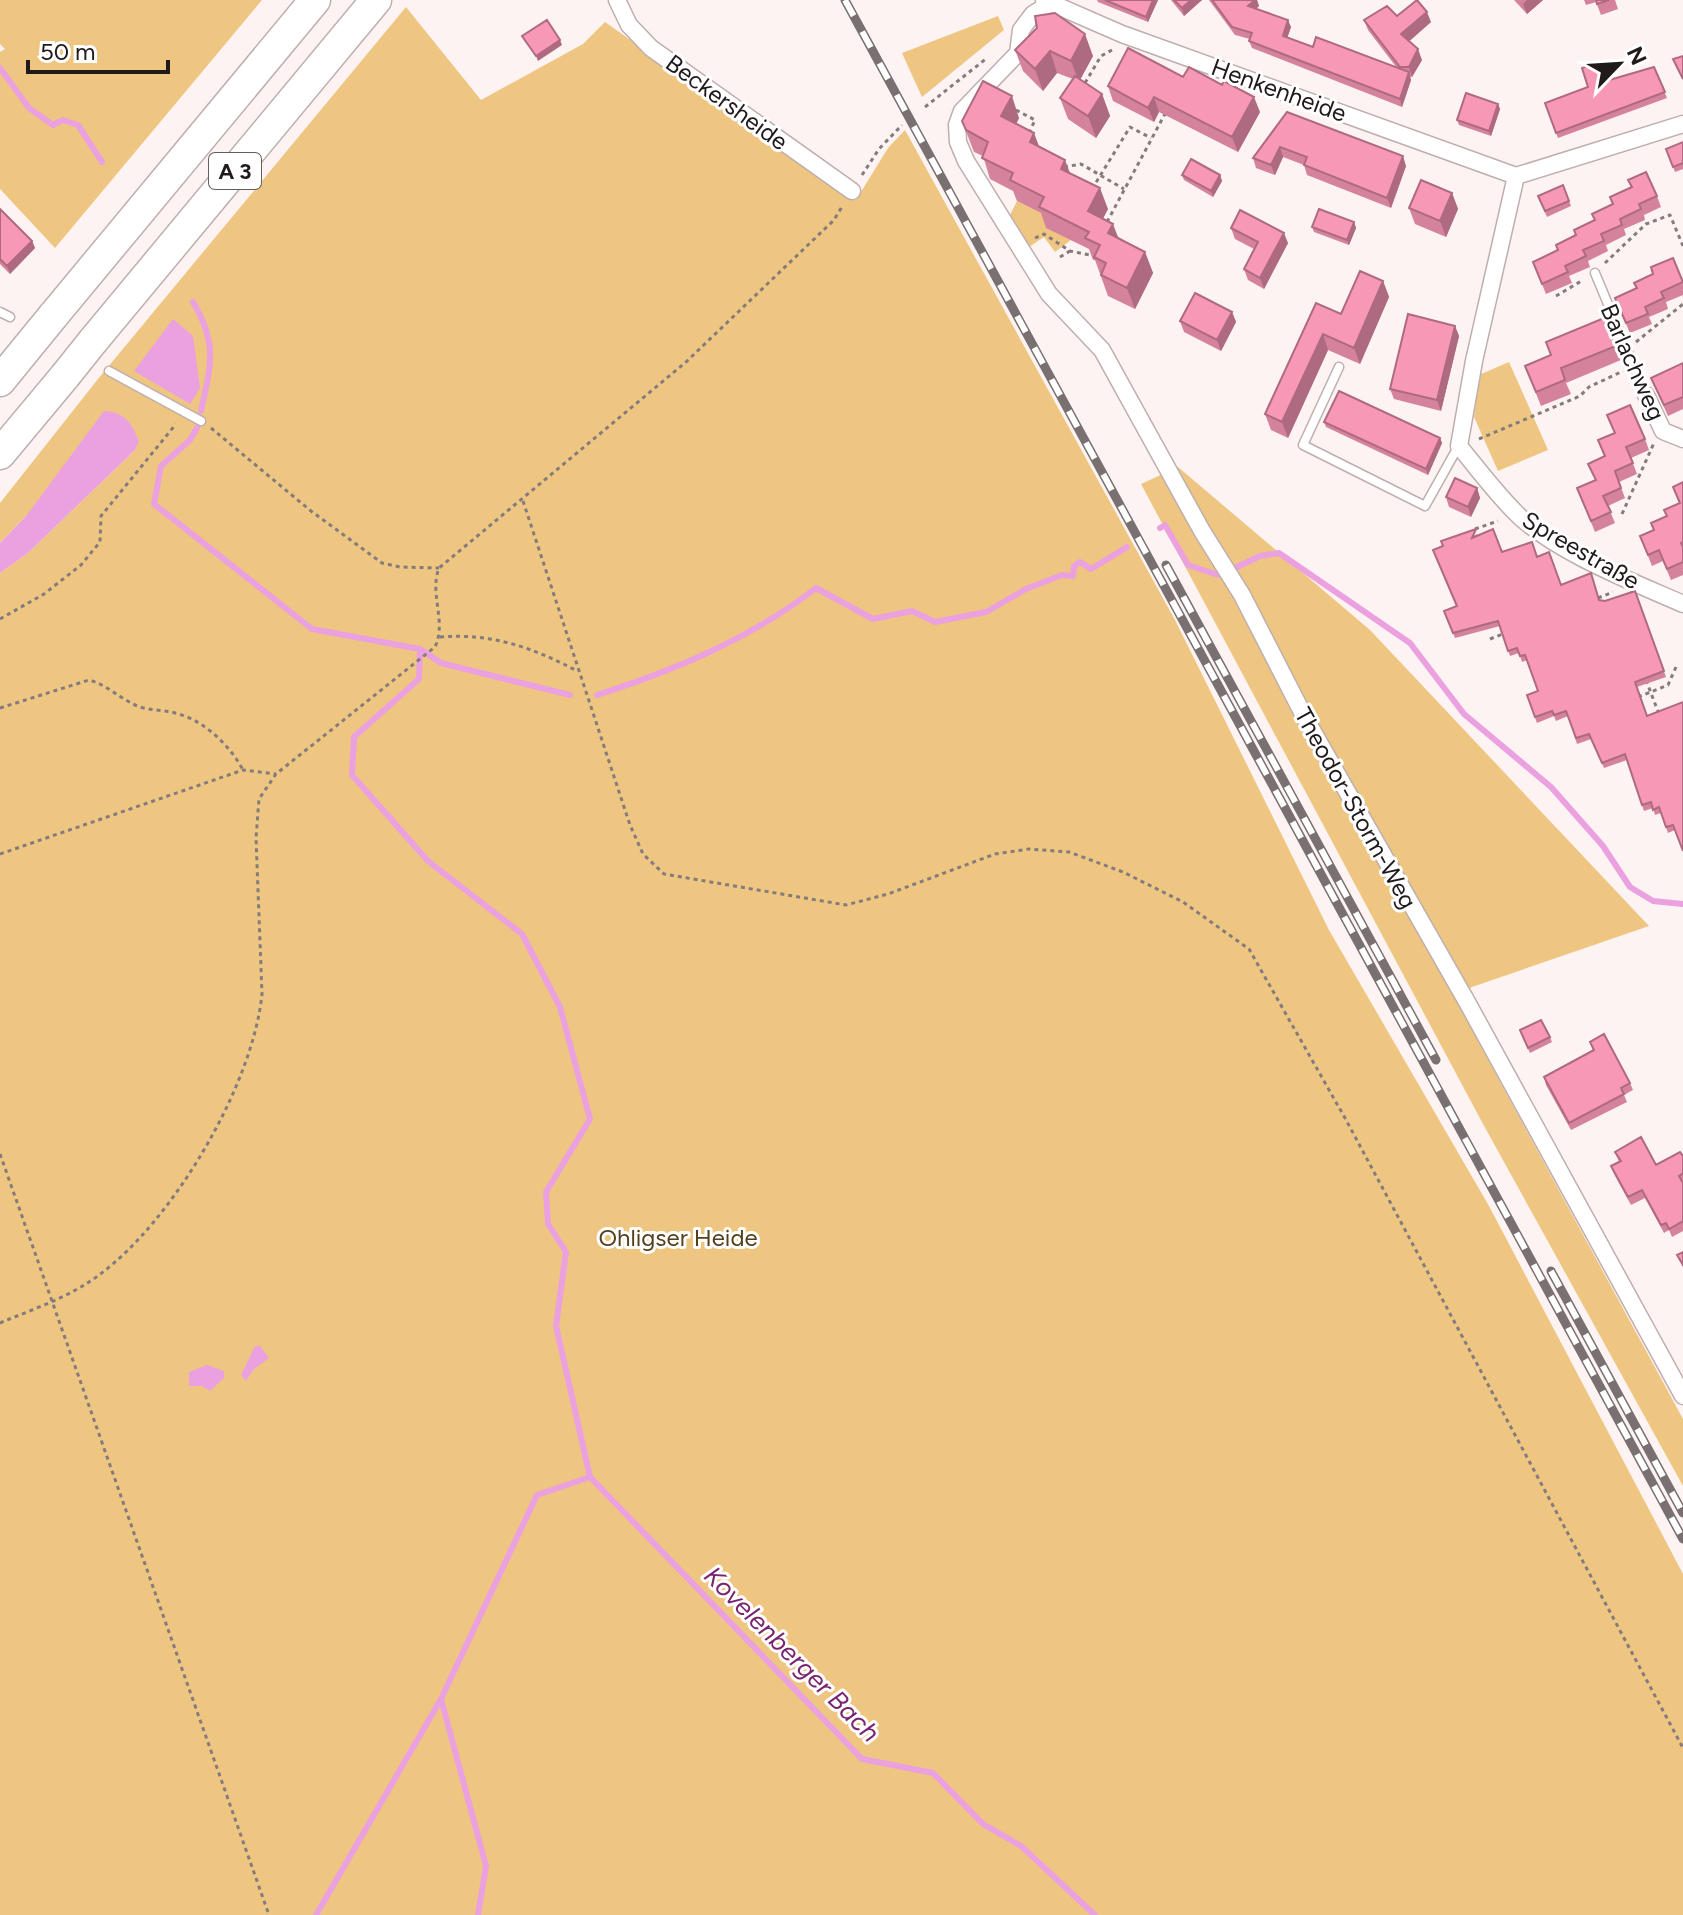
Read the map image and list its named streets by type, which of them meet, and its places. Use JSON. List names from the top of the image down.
{
  "streets": {
    "highway": ["A 3"],
    "street": [
      "Henkenheide",
      "Beckersheide",
      "Barlachweg",
      "Spreestraße",
      "Theodor-Storm-Weg"
    ]
  },
  "water": ["Kovelenberger Bach"],
  "parks": ["Ohligser Heide"],
  "scale_bar": "50 m",
  "north": "top right"
}
